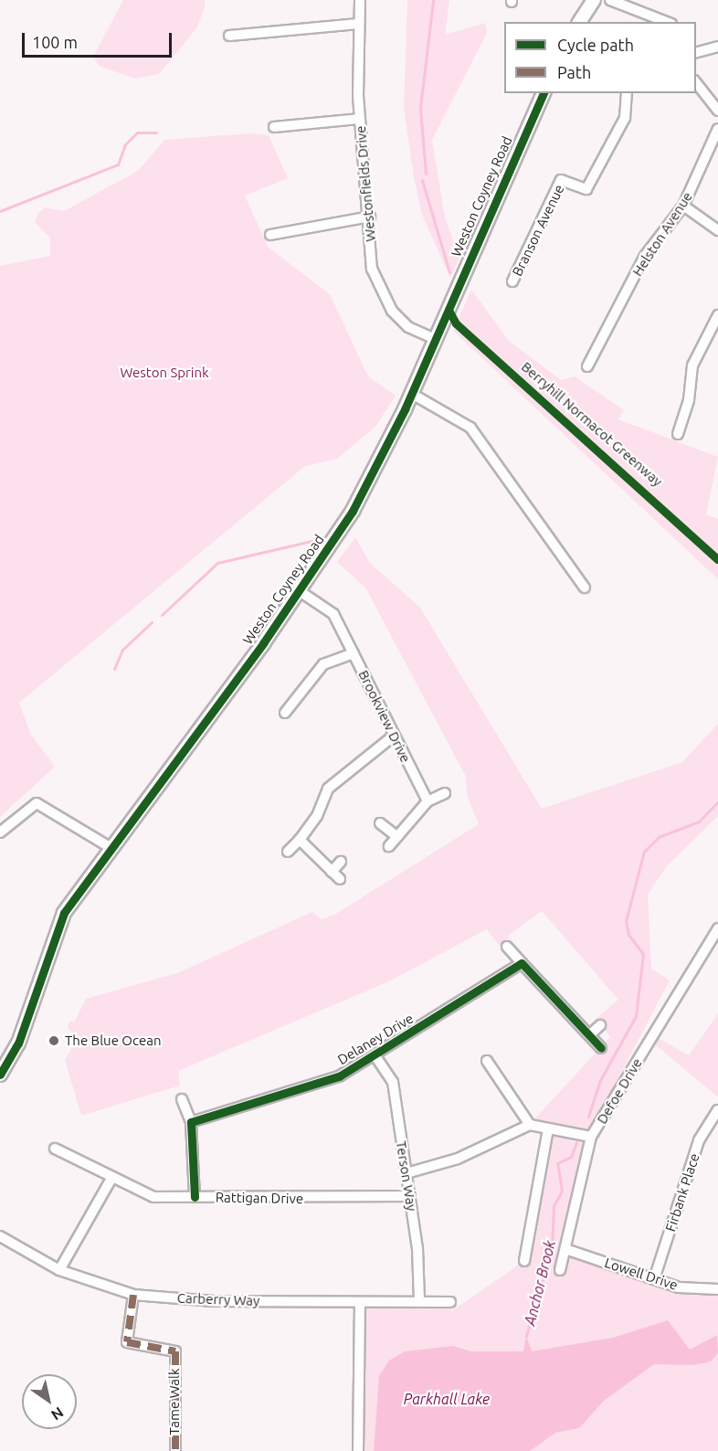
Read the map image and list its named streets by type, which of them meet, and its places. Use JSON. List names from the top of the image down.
{
  "streets": {
    "street": [
      "Westonfields Drive",
      "Weston Coyney Road",
      "Branson Avenue",
      "Helston Avenue",
      "Brookview Drive",
      "Delaney Drive",
      "Defoe Drive",
      "Terson Way",
      "Firbank Place",
      "Rattigan Drive",
      "Lowell Drive",
      "Carberry Way",
      "Tame Walk"
    ],
    "cycle path": ["Berryhill Normacot Greenway"]
  },
  "crossings": [
    ["Westonfields Drive", "Weston Coyney Road"],
    ["Weston Coyney Road", "Brookview Drive"],
    ["Delaney Drive", "Terson Way"],
    ["Defoe Drive", "Lowell Drive"],
    ["Terson Way", "Rattigan Drive"],
    ["Terson Way", "Carberry Way"],
    ["Firbank Place", "Lowell Drive"],
    ["Carberry Way", "Tame Walk"]
  ],
  "water": ["Anchor Brook", "Parkhall Lake"],
  "parks": ["Weston Sprink"],
  "places": ["The Blue Ocean"],
  "legend": ["Cycle path", "Path"],
  "scale_bar": "100 m",
  "north": "bottom right"
}
